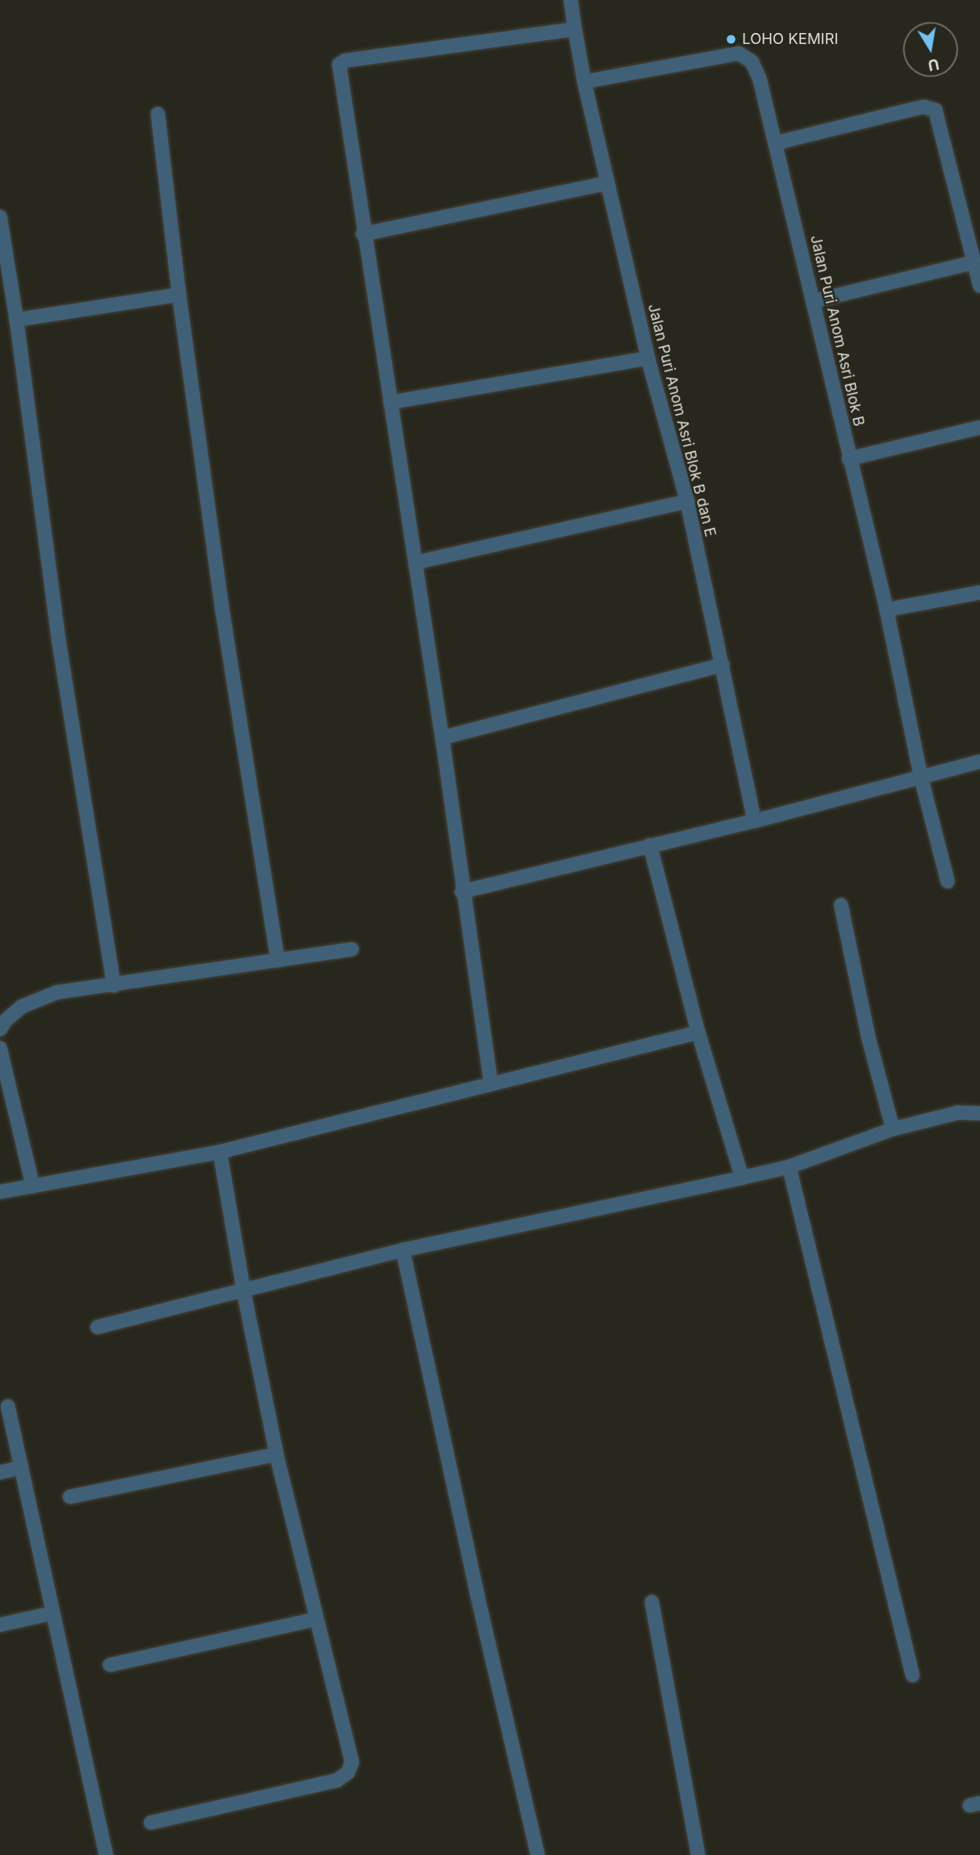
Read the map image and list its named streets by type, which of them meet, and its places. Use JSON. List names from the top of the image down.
{
  "streets": {
    "street": ["Jalan Puri Anom Asri Blok B", "Jalan Puri Anom Asri Blok B dan E"]
  },
  "crossings": [
    ["Jalan Puri Anom Asri Blok B", "Jalan Puri Anom Asri Blok B dan E"]
  ],
  "places": ["LOHO KEMIRI"],
  "north": "bottom"
}
